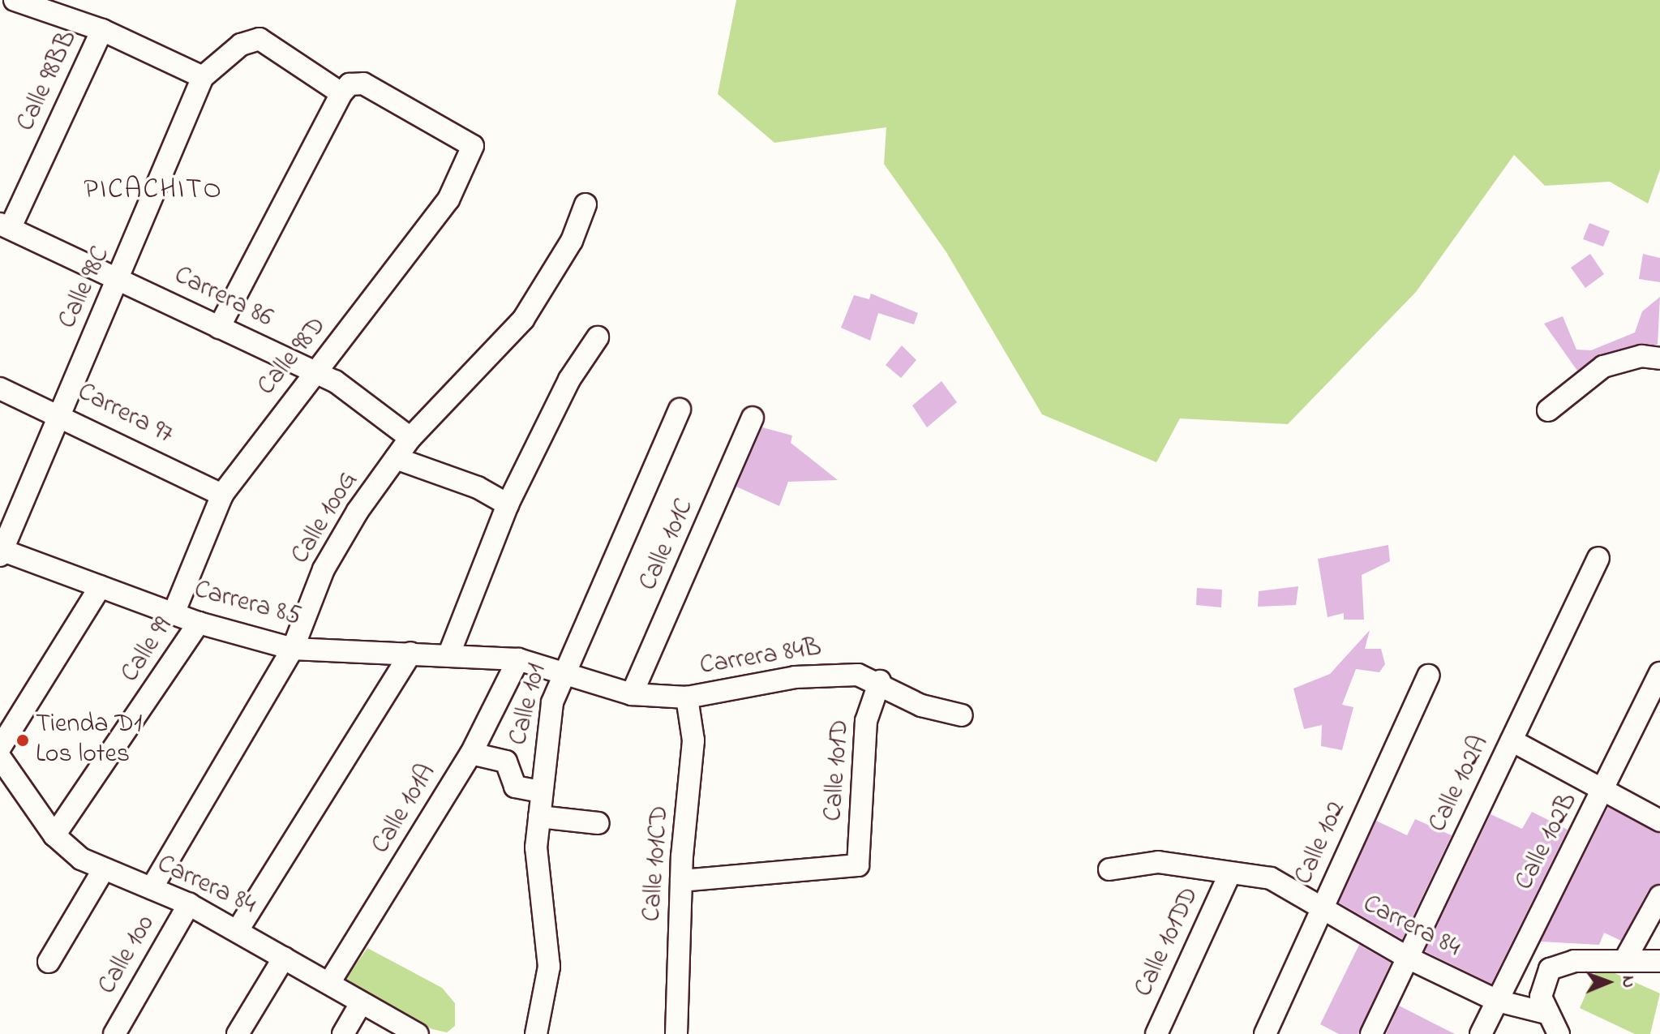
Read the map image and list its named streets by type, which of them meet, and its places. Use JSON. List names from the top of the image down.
{
  "streets": {
    "street": [
      "Calle 98BB",
      "Calle 98C",
      "Carrera 86",
      "Calle 98D",
      "Carrera 97",
      "Calle 100G",
      "Calle 101C",
      "Carrera 85",
      "Calle 99",
      "Carrera 84B",
      "Calle 101",
      "Calle 101D",
      "Calle 102A",
      "Calle 101A",
      "Calle 102B",
      "Calle 102",
      "Calle 101CD",
      "Carrera 84",
      "Calle 101DD",
      "Calle 100"
    ]
  },
  "crossings": [
    ["Calle 98BB", "Carrera 86"],
    ["Calle 98C", "Carrera 86"],
    ["Calle 98C", "Carrera 97"],
    ["Calle 98C", "Carrera 85"],
    ["Carrera 86", "Calle 98D"],
    ["Carrera 86", "Calle 100G"],
    ["Calle 98D", "Carrera 97"],
    ["Calle 98D", "Carrera 85"],
    ["Calle 100G", "Carrera 85"],
    ["Calle 100G", "Carrera 84"],
    ["Calle 101C", "Carrera 84B"],
    ["Carrera 85", "Calle 99"],
    ["Carrera 85", "Carrera 84B"],
    ["Carrera 85", "Calle 101"],
    ["Carrera 85", "Calle 101A"],
    ["Calle 99", "Carrera 84"],
    ["Carrera 84B", "Calle 101"],
    ["Carrera 84B", "Calle 101D"],
    ["Carrera 84B", "Calle 101CD"],
    ["Calle 101D", "Calle 101CD"],
    ["Calle 102A", "Carrera 84"],
    ["Calle 101A", "Carrera 84"],
    ["Calle 102B", "Carrera 84"],
    ["Calle 102", "Carrera 84"],
    ["Carrera 84", "Calle 101DD"],
    ["Carrera 84", "Calle 100"]
  ],
  "districts": ["PICACHITO"],
  "places": ["Tienda D1 Los lotes"],
  "north": "right"
}
